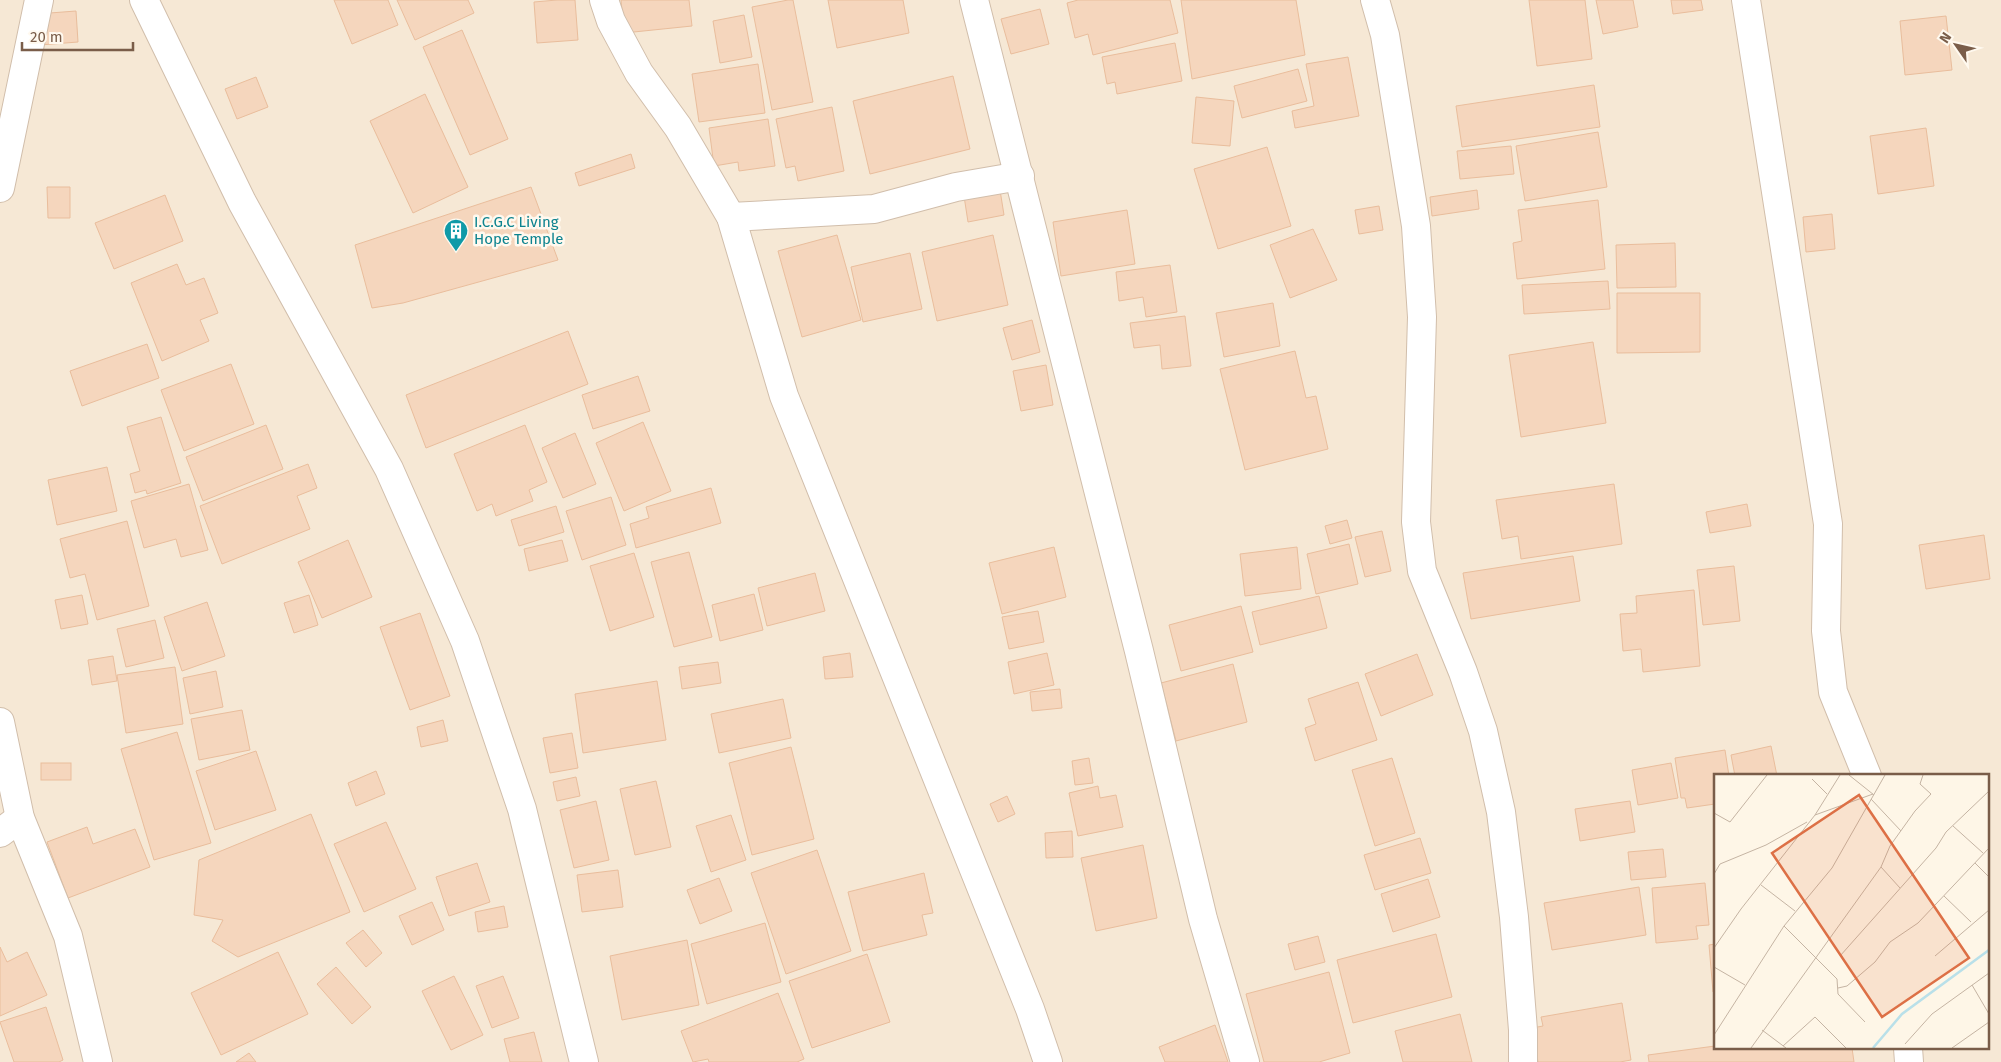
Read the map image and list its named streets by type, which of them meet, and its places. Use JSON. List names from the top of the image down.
{
  "places": {
    "building": ["I.C.G.C Living Hope Temple"]
  },
  "scale_bar": "20 m",
  "north": "top left"
}
